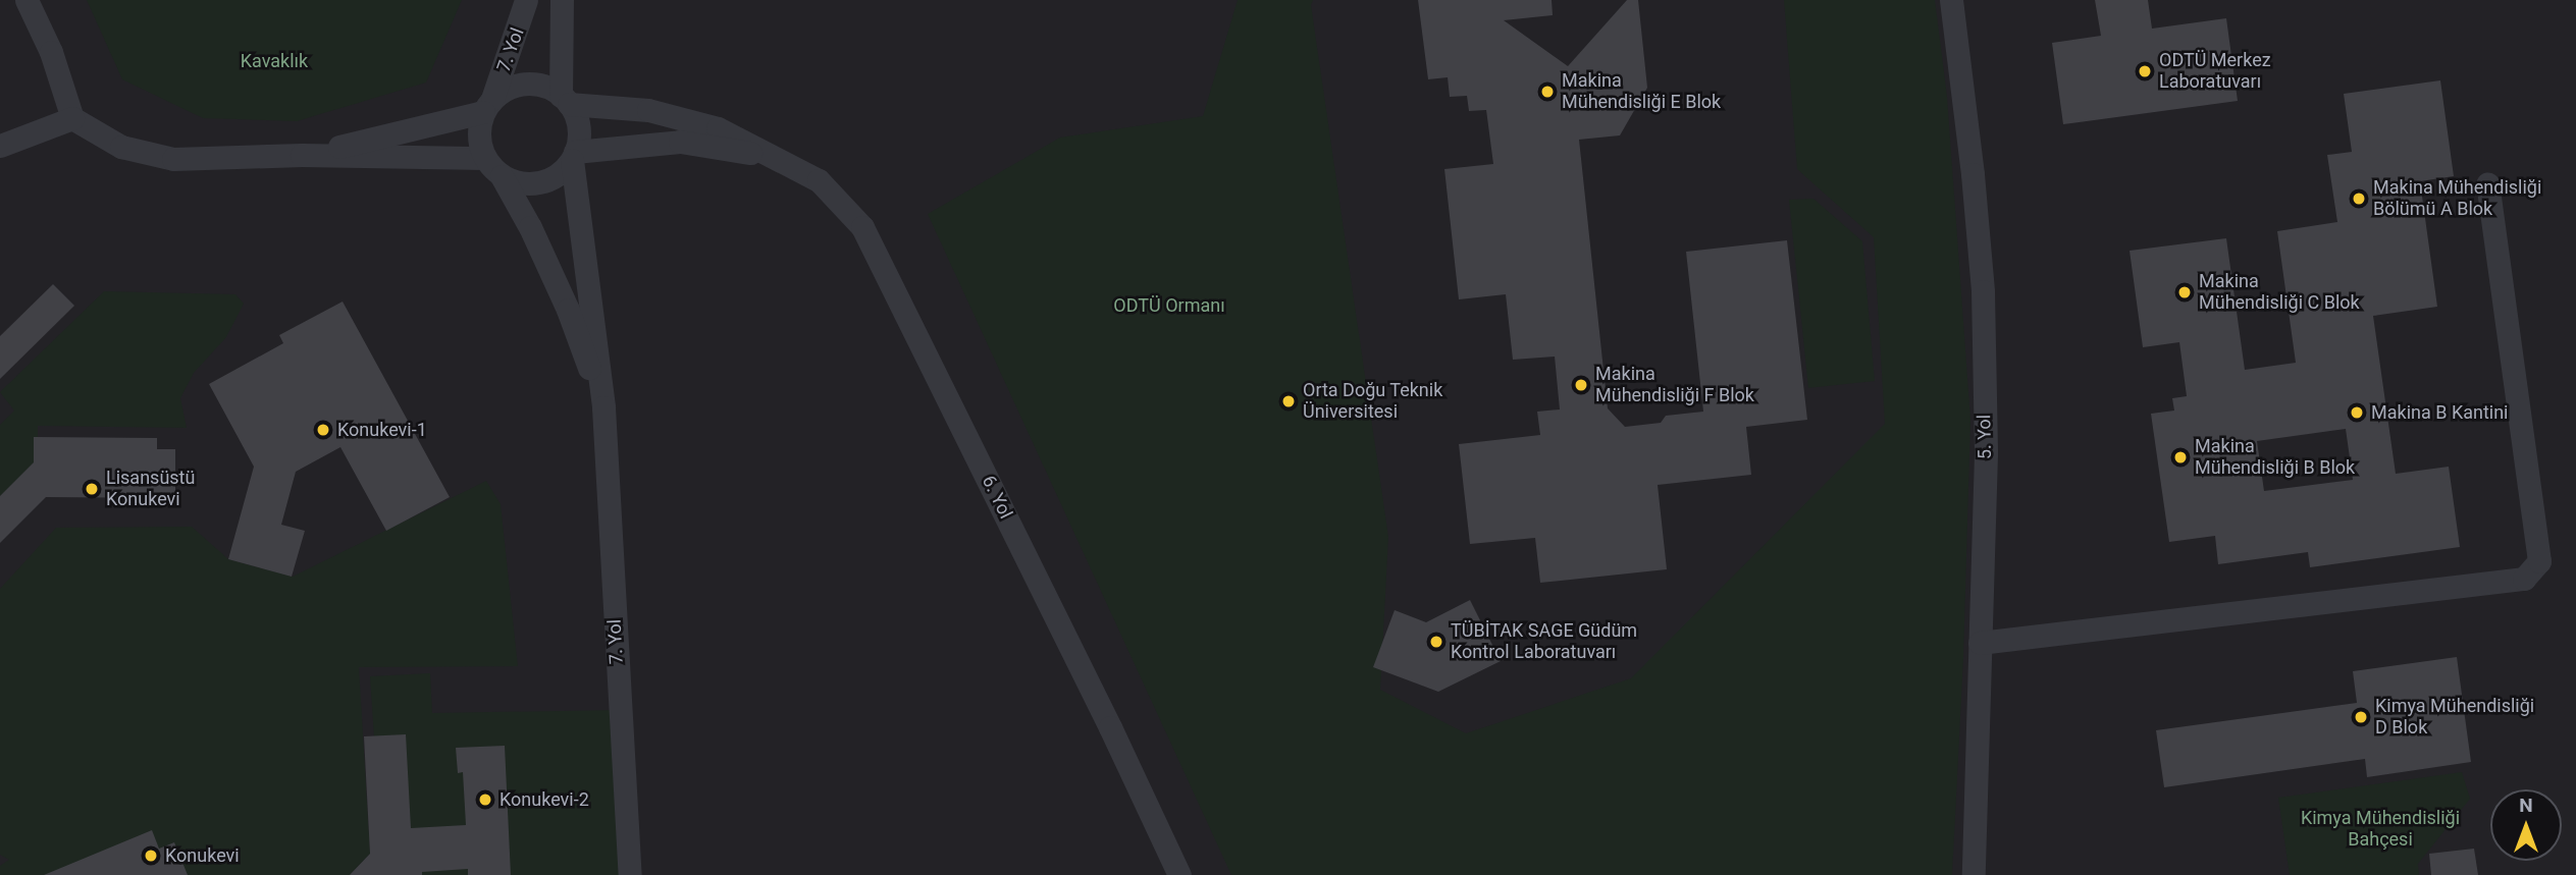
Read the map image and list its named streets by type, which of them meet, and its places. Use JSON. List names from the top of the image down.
{
  "streets": {
    "street": ["7. Yol", "5. Yol", "6. Yol"]
  },
  "crossings": [
    ["7. Yol", "6. Yol"]
  ],
  "parks": ["Kavaklık", "ODTÜ Ormanı", "Kimya Mühendisliği Bahçesi"],
  "places": [
    "ODTÜ Merkez Laboratuvarı",
    "Makina Mühendisliği E Blok",
    "Makina Mühendisliği Bölümü A Blok",
    "Makina Mühendisliği C Blok",
    "Makina Mühendisliği F Blok",
    "Orta Doğu Teknik Üniversitesi",
    "Makina B Kantini",
    "Konukevi-1",
    "Makina Mühendisliği B Blok",
    "Lisansüstü Konukevi",
    "TÜBİTAK SAGE Güdüm Kontrol Laboratuvarı",
    "Kimya Mühendisliği D Blok",
    "Konukevi-2",
    "Konukevi"
  ],
  "north": "top"
}
